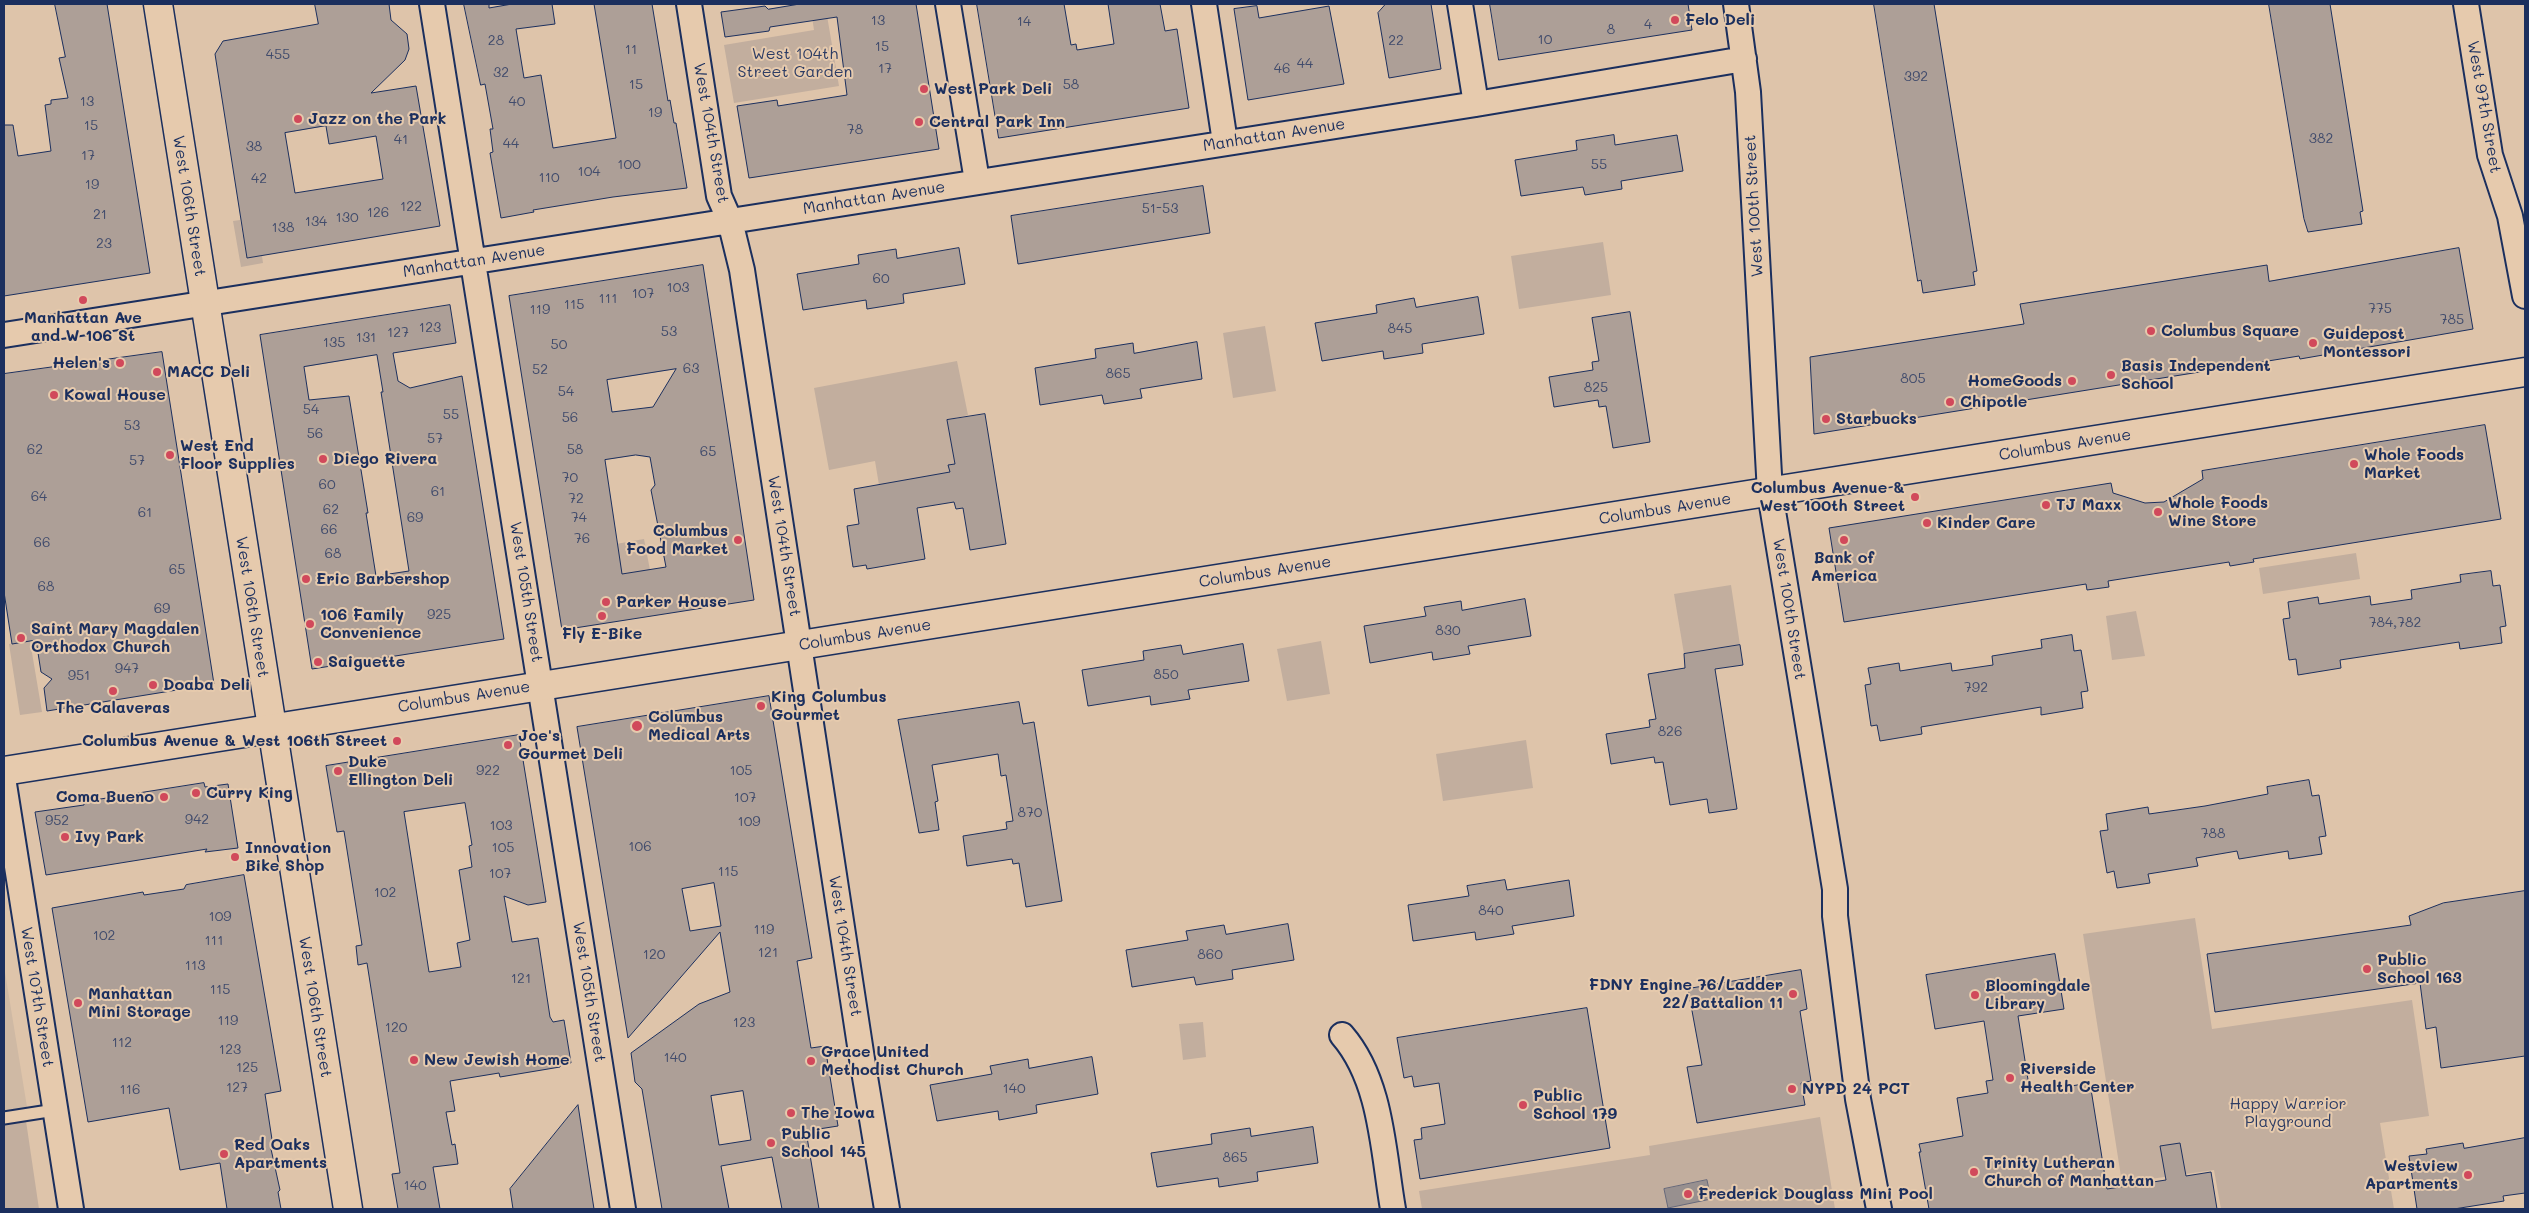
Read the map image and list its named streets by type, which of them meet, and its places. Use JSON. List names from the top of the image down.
{
  "streets": {
    "main road": ["West 106th Street", "Columbus Avenue"],
    "street": [
      "West 97th Street",
      "West 104th Street",
      "Manhattan Avenue",
      "West 100th Street",
      "West 105th Street",
      "West 107th Street"
    ]
  },
  "crossings": [
    ["West 104th Street", "Manhattan Avenue"],
    ["West 104th Street", "Columbus Avenue"],
    ["Manhattan Avenue", "West 106th Street"],
    ["Manhattan Avenue", "West 100th Street"],
    ["Manhattan Avenue", "West 105th Street"],
    ["West 106th Street", "Columbus Avenue"],
    ["West 100th Street", "Columbus Avenue"],
    ["Columbus Avenue", "West 105th Street"]
  ],
  "parks": ["West 104th Street Garden", "Happy Warrior Playground"],
  "places": [
    "Felo Deli",
    "West Park Deli",
    "Jazz on the Park",
    "Central Park Inn",
    "Manhattan Ave and W 106 St",
    "Columbus Square",
    "Guidepost Montessori",
    "Helen's",
    "MACC Deli",
    "Basis Independent School",
    "HomeGoods",
    "Kowal House",
    "Chipotle",
    "Starbucks",
    "West End Floor Supplies",
    "Diego Rivera",
    "Whole Foods Market",
    "Columbus Avenue & West 100th Street",
    "TJ Maxx",
    "Whole Foods Wine Store",
    "Kinder Care",
    "Columbus Food Market",
    "Bank of America",
    "Eric Barbershop",
    "Parker House",
    "Fly E-Bike",
    "106 Family Convenience",
    "Saint Mary Magdalen Orthodox Church",
    "Saiguette",
    "Doaba Deli",
    "The Calaveras",
    "King Columbus Gourmet",
    "Columbus Medical Arts",
    "Columbus Avenue & West 106th Street",
    "Joe's Gourmet Deli",
    "Duke Ellington Deli",
    "Curry King",
    "Coma Bueno",
    "Ivy Park",
    "Innovation Bike Shop",
    "Public School 163",
    "FDNY Engine 76/Ladder 22/Battalion 11",
    "Bloomingdale Library",
    "Manhattan Mini Storage",
    "New Jewish Home",
    "Grace United Methodist Church",
    "Riverside Health Center",
    "NYPD 24 PCT",
    "Public School 179",
    "The Iowa",
    "Public School 145",
    "Red Oaks Apartments",
    "Trinity Lutheran Church of Manhattan",
    "Westview Apartments",
    "Frederick Douglass Mini Pool"
  ],
  "house_numbers": [
    "13",
    "14",
    "4",
    "8",
    "10",
    "28",
    "22",
    "15",
    "11",
    "455",
    "44",
    "17",
    "46",
    "32",
    "392",
    "15",
    "58",
    "13",
    "40",
    "19",
    "15",
    "78",
    "382",
    "41",
    "44",
    "38",
    "17",
    "100",
    "55",
    "104",
    "110",
    "42",
    "19",
    "122",
    "51-53",
    "126",
    "21",
    "130",
    "134",
    "138",
    "23",
    "60",
    "103",
    "107",
    "111",
    "115",
    "775",
    "119",
    "785",
    "123",
    "845",
    "53",
    "127",
    "131",
    "135",
    "50",
    "63",
    "52",
    "865",
    "805",
    "825",
    "54",
    "54",
    "55",
    "56",
    "53",
    "56",
    "57",
    "62",
    "58",
    "65",
    "57",
    "70",
    "60",
    "61",
    "64",
    "72",
    "62",
    "61",
    "69",
    "74",
    "66",
    "76",
    "66",
    "68",
    "65",
    "68",
    "69",
    "925",
    "784,782",
    "830",
    "947",
    "850",
    "951",
    "792",
    "826",
    "922",
    "105",
    "107",
    "870",
    "942",
    "952",
    "109",
    "103",
    "788",
    "106",
    "105",
    "115",
    "107",
    "102",
    "840",
    "109",
    "119",
    "102",
    "111",
    "121",
    "120",
    "860",
    "113",
    "121",
    "115",
    "119",
    "123",
    "120",
    "112",
    "123",
    "140",
    "125",
    "127",
    "140",
    "116",
    "865",
    "140"
  ]
}
